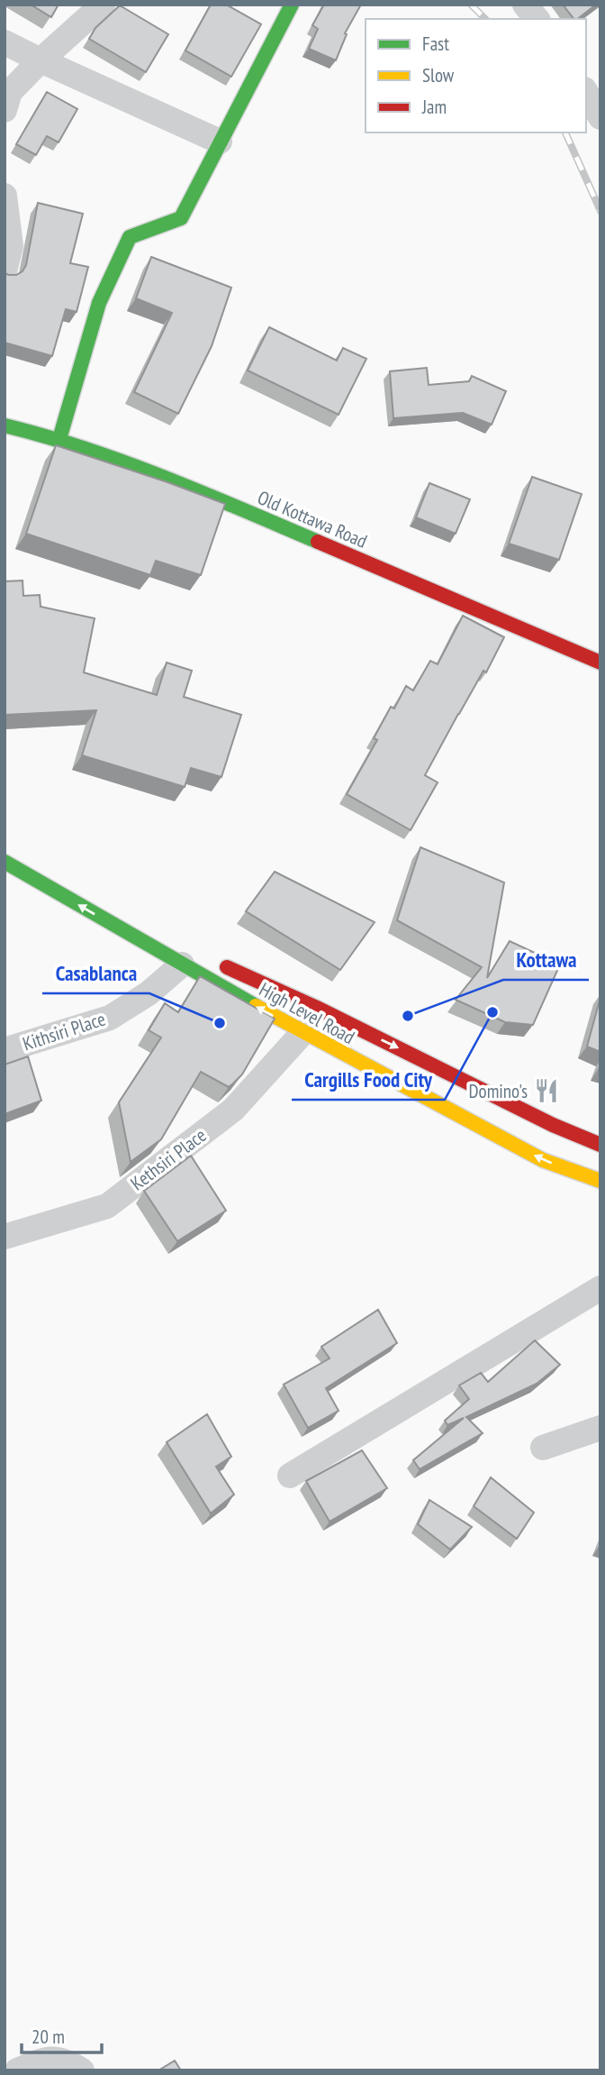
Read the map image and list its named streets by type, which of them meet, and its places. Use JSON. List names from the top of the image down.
{
  "streets": {
    "main road": ["Old Kottawa Road", "High Level Road"],
    "street": ["Kithsiri Place", "Kethsiri Place"]
  },
  "crossings": [
    ["High Level Road", "Kithsiri Place"],
    ["High Level Road", "Kethsiri Place"]
  ],
  "places": {
    "other": ["Cargills Food City", "Kottawa", "Casablanca"],
    "restaurant": ["Domino's"]
  },
  "legend": ["Fast", "Slow", "Jam"],
  "scale_bar": "20 m"
}
